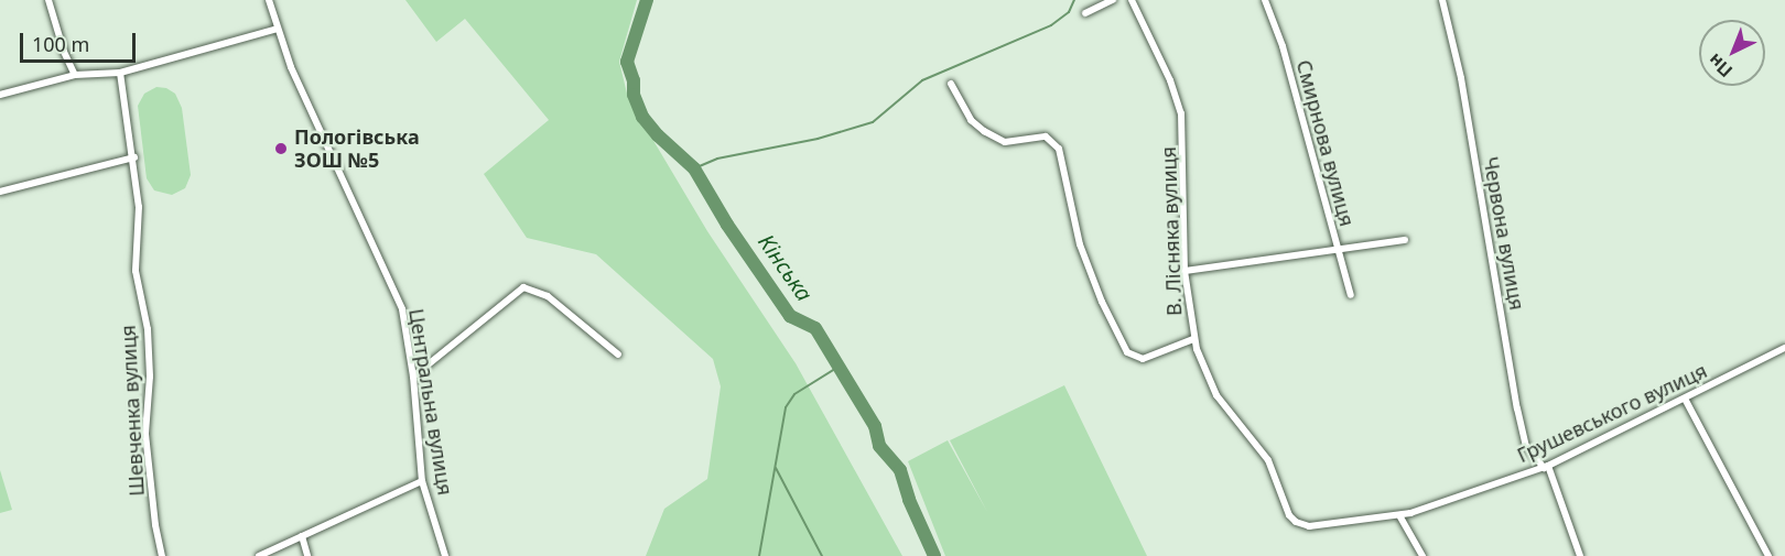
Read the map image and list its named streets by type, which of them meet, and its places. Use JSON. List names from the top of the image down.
{
  "streets": {
    "street": [
      "Смирнова вулиця",
      "В. Лісняка вулиця",
      "Червона вулиця",
      "Центральна вулиця",
      "Шевченка вулиця",
      "Грушевського вулиця"
    ]
  },
  "crossings": [
    ["В. Лісняка вулиця", "Грушевського вулиця"],
    ["Червона вулиця", "Грушевського вулиця"]
  ],
  "water": ["Кінська"],
  "places": ["Пологівська ЗОШ №5"],
  "scale_bar": "100 m",
  "north": "bottom left"
}
